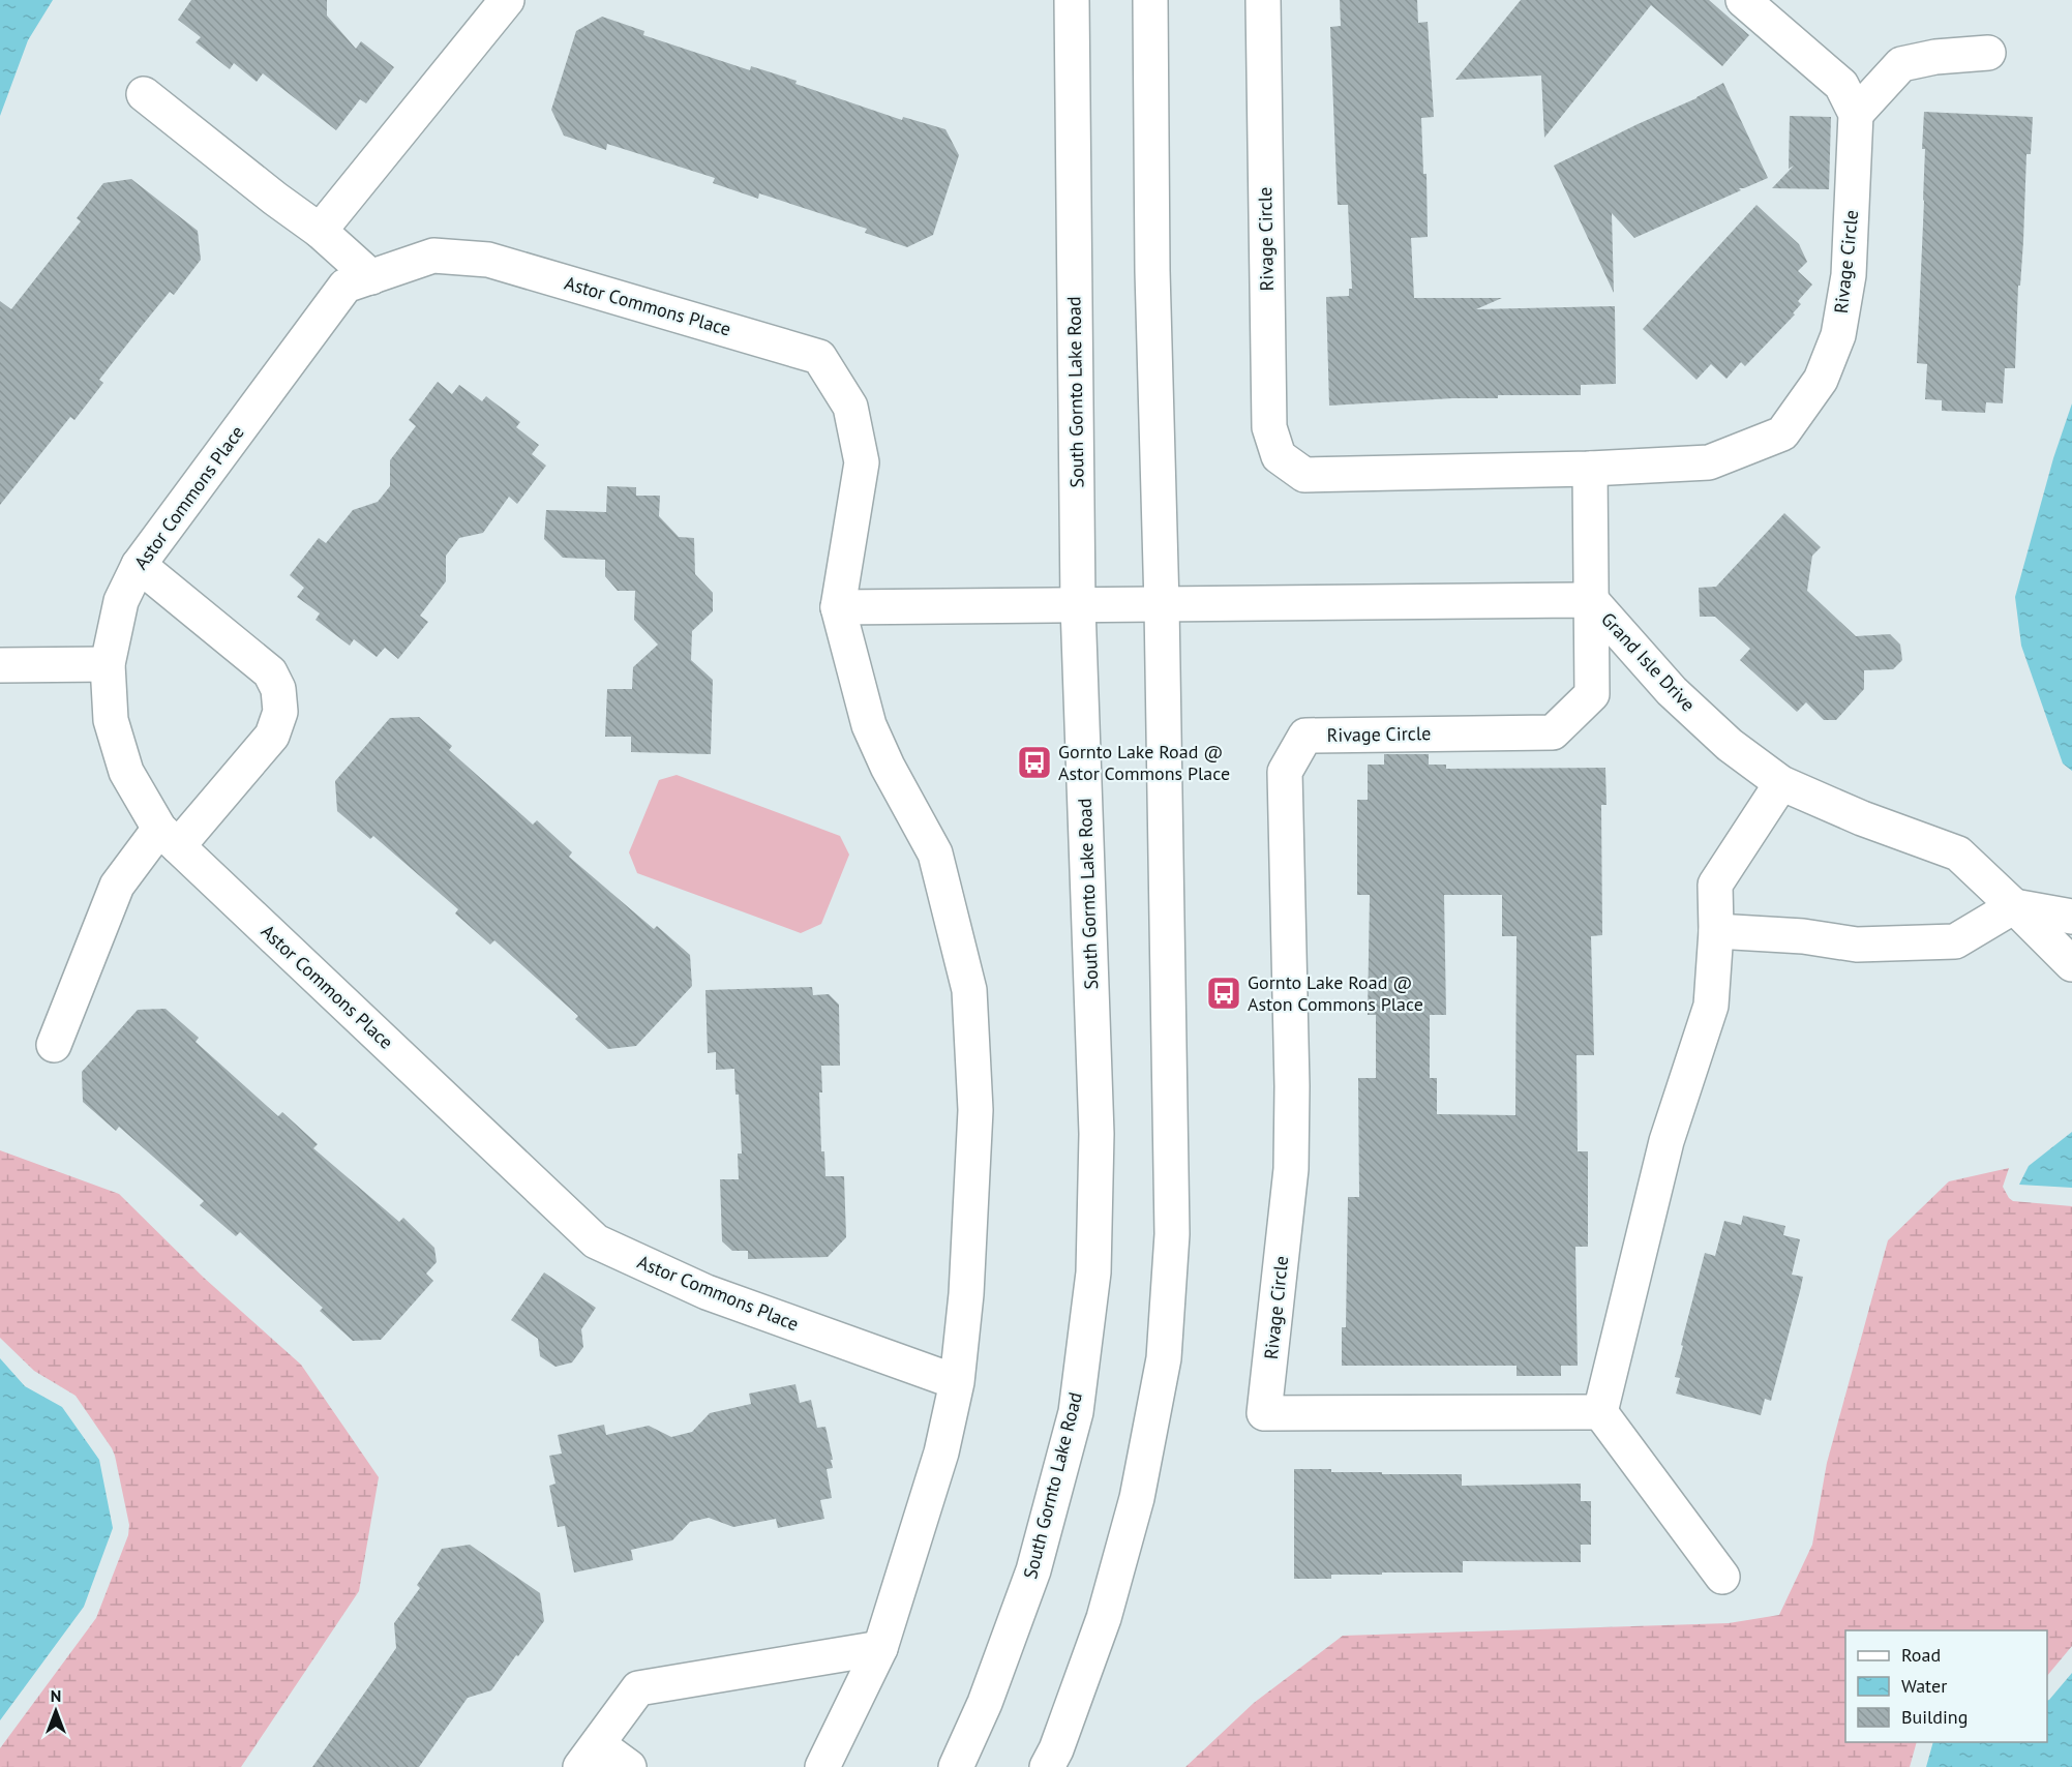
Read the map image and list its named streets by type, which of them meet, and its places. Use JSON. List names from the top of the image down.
{
  "streets": {
    "street": [
      "Rivage Circle",
      "Astor Commons Place",
      "South Gornto Lake Road",
      "Grand Isle Drive"
    ]
  },
  "crossings": [
    ["Rivage Circle", "Grand Isle Drive"],
    ["South Gornto Lake Road", "Grand Isle Drive"]
  ],
  "places": {
    "bus stop": ["Gornto Lake Road @ Astor Commons Place", "Gornto Lake Road @ Aston Commons Place"]
  },
  "legend": ["Road", "Water", "Building"],
  "north": "top"
}
